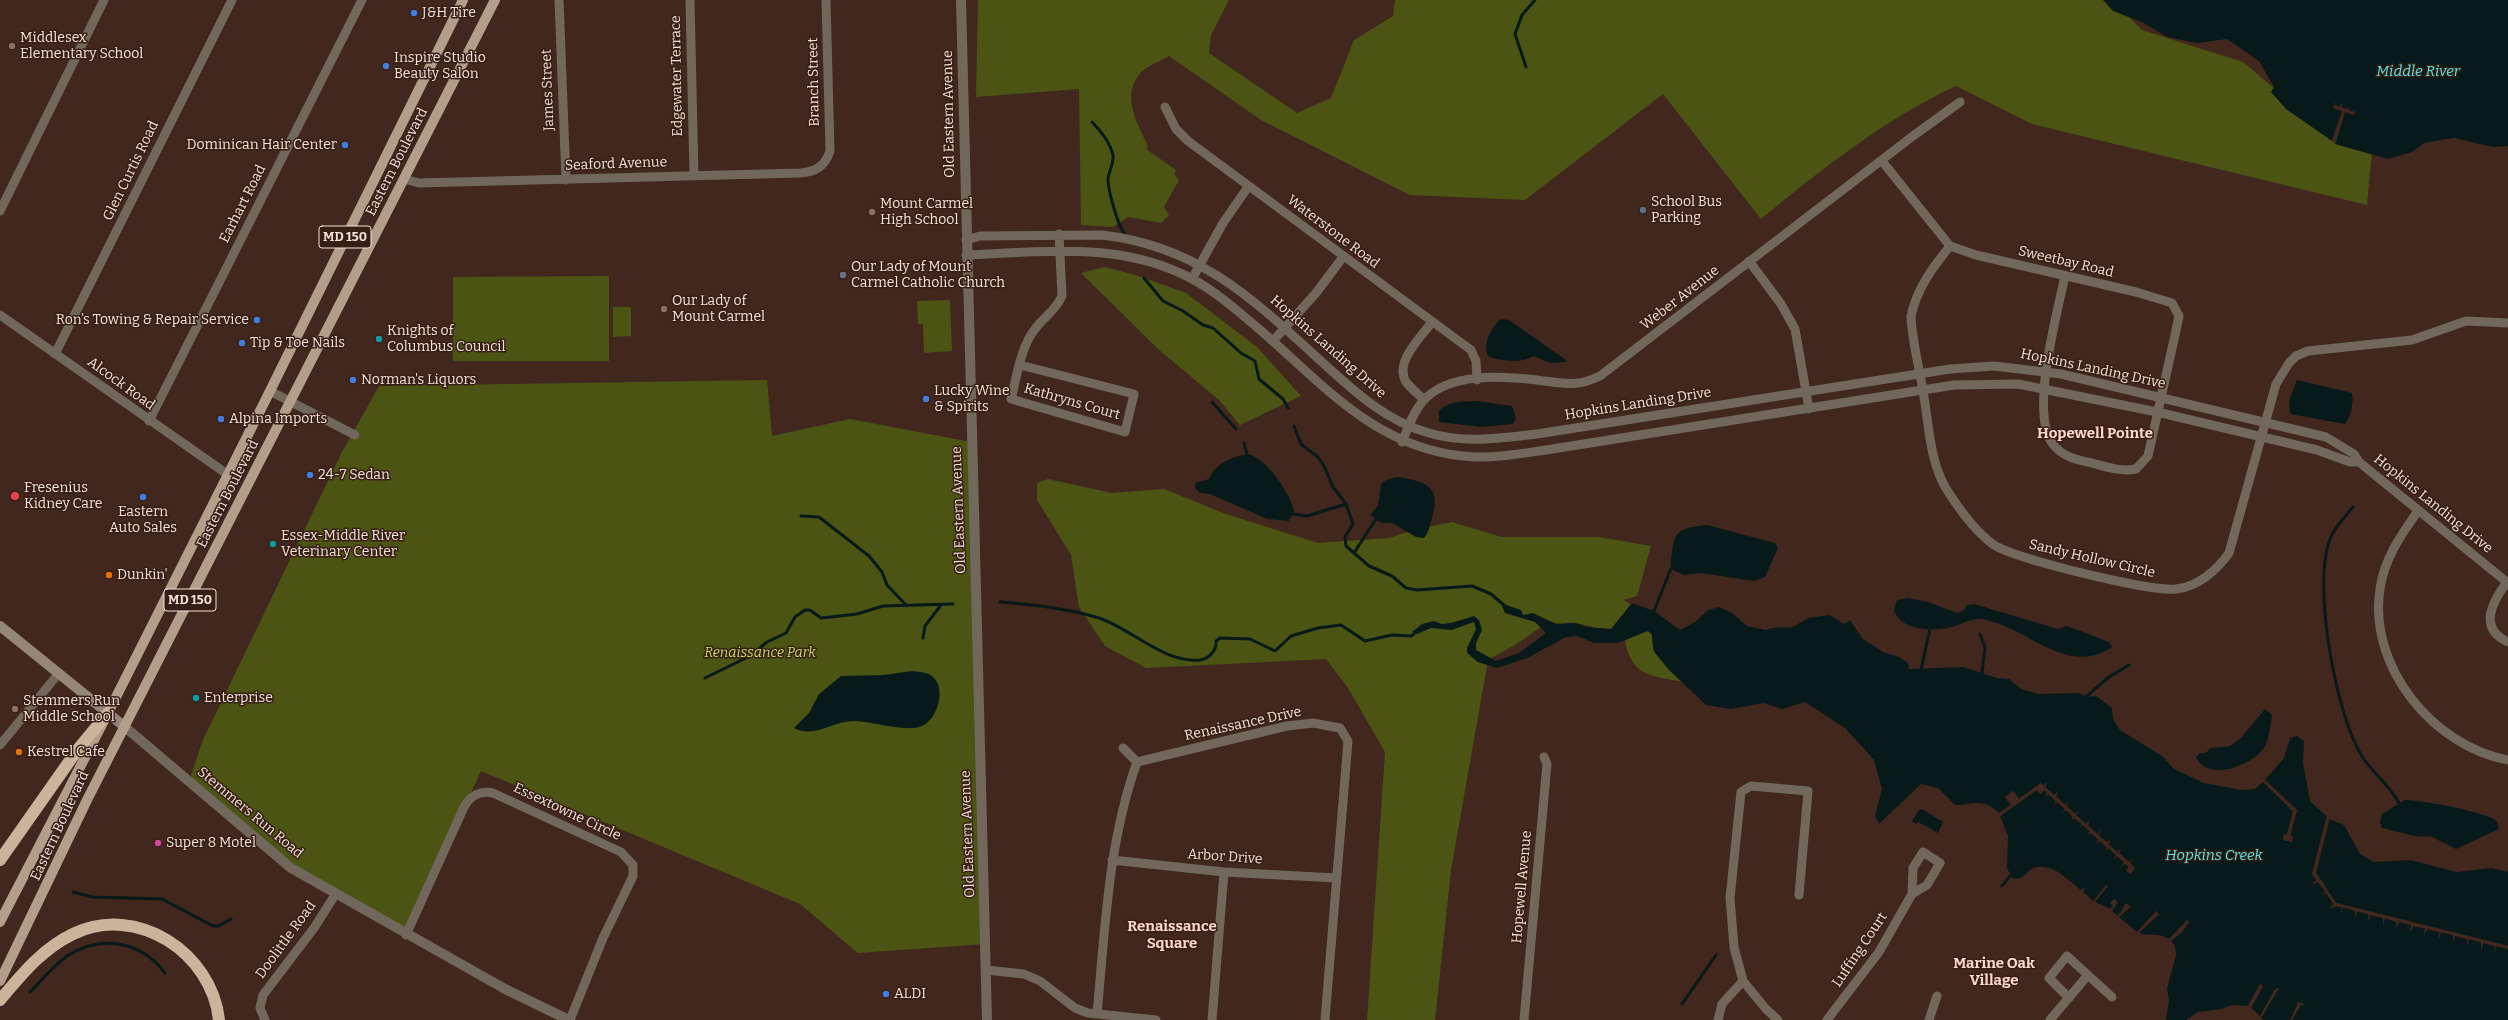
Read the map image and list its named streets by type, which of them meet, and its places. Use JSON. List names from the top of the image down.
{
  "streets": {
    "main road": ["Eastern Boulevard", "MD 150", "Stemmers Run Road"],
    "street": [
      "Edgewater Terrace",
      "Branch Street",
      "James Street",
      "Old Eastern Avenue",
      "Seaford Avenue",
      "Glen Curtis Road",
      "Earhart Road",
      "Waterstone Road",
      "Sweetbay Road",
      "Weber Avenue",
      "Hopkins Landing Drive",
      "Alcock Road",
      "Kathryns Court",
      "Sandy Hollow Circle",
      "Renaissance Drive",
      "Essextowne Circle",
      "Arbor Drive",
      "Hopewell Avenue",
      "Doolittle Road",
      "Luffing Court"
    ]
  },
  "crossings": [
    ["Edgewater Terrace", "Seaford Avenue"],
    ["Branch Street", "Seaford Avenue"],
    ["James Street", "Seaford Avenue"],
    ["Old Eastern Avenue", "Hopkins Landing Drive"],
    ["Eastern Boulevard", "Seaford Avenue"],
    ["Eastern Boulevard", "Alcock Road"],
    ["Eastern Boulevard", "Stemmers Run Road"],
    ["Glen Curtis Road", "Alcock Road"],
    ["Earhart Road", "Alcock Road"],
    ["Waterstone Road", "Weber Avenue"],
    ["Sweetbay Road", "Hopkins Landing Drive"],
    ["Sweetbay Road", "Sandy Hollow Circle"],
    ["Weber Avenue", "Hopkins Landing Drive"],
    ["Hopkins Landing Drive", "Kathryns Court"],
    ["Hopkins Landing Drive", "Sandy Hollow Circle"],
    ["Renaissance Drive", "Arbor Drive"],
    ["Essextowne Circle", "Stemmers Run Road"],
    ["Stemmers Run Road", "Doolittle Road"]
  ],
  "districts": ["Hopewell Pointe", "Renaissance Square", "Marine Oak Village"],
  "water": ["Middle River", "Hopkins Creek"],
  "parks": ["Renaissance Park"],
  "places": [
    "J&H Tire",
    "Middlesex Elementary School",
    "Inspire Studio Beauty Salon",
    "Dominican Hair Center",
    "School Bus Parking",
    "Mount Carmel High School",
    "Our Lady of Mount Carmel Catholic Church",
    "Our Lady of Mount Carmel",
    "Ron’s Towing & Repair Service",
    "Knights of Columbus Council",
    "Tip & Toe Nails",
    "Norman's Liquors",
    "Lucky Wine & Spirits",
    "Alpina Imports",
    "24-7 Sedan",
    "Fresenius Kidney Care",
    "Eastern Auto Sales",
    "Essex-Middle River Veterinary Center",
    "Dunkin'",
    "Enterprise",
    "Stemmers Run Middle School",
    "Kestrel Cafe",
    "Super 8 Motel",
    "ALDI"
  ]
}
